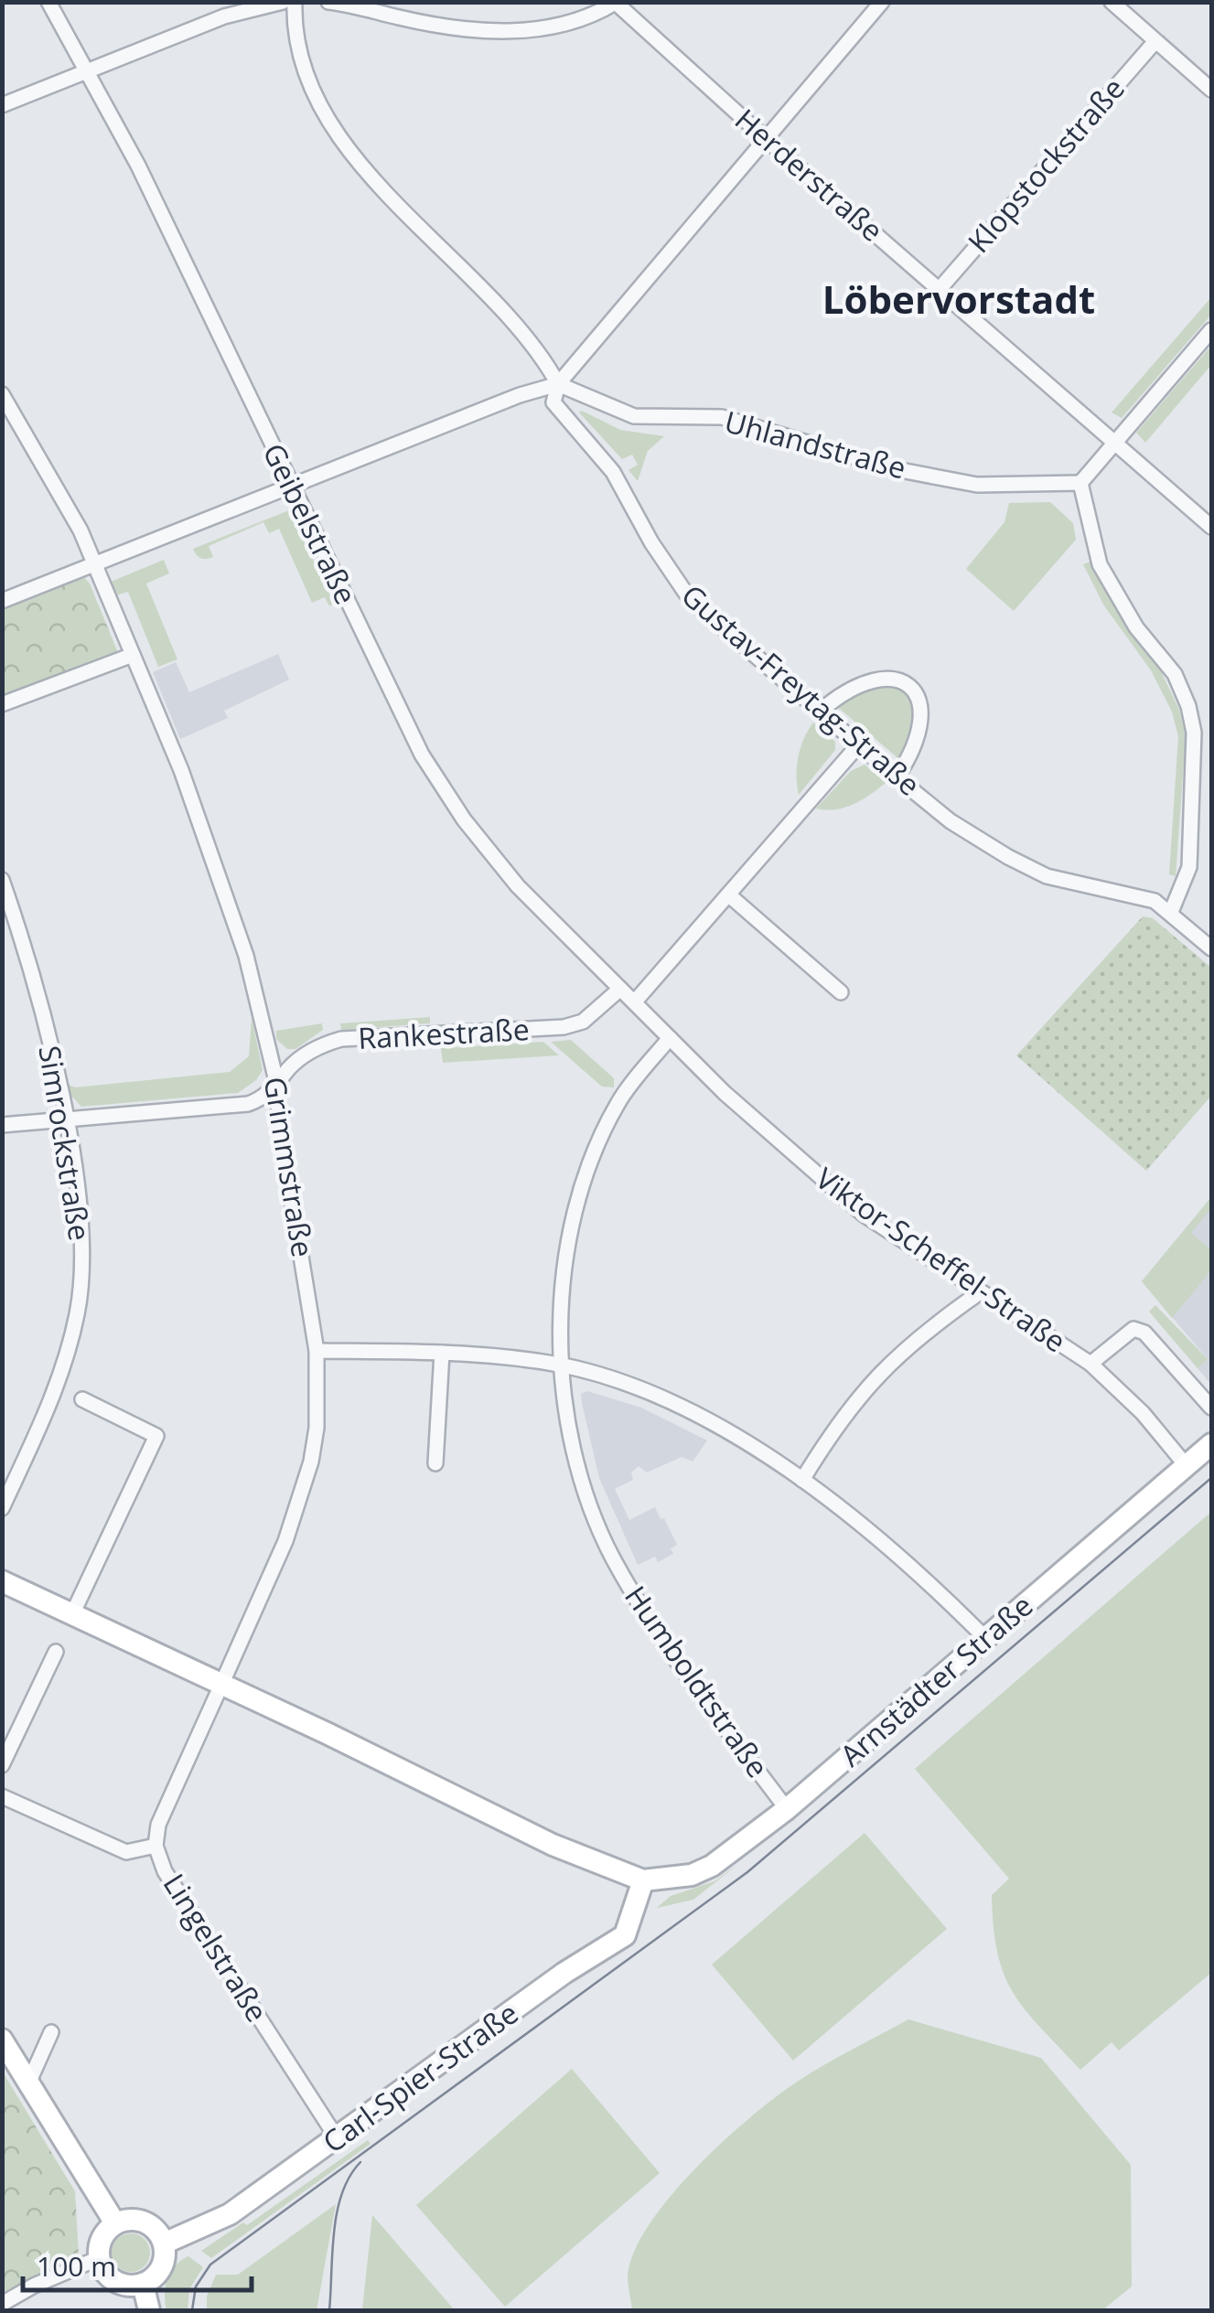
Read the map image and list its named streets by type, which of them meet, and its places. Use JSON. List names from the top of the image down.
{
  "streets": {
    "main road": ["Arnstädter Straße", "Carl-Spier-Straße"],
    "street": [
      "Klopstockstraße",
      "Herderstraße",
      "Uhlandstraße",
      "Geibelstraße",
      "Gustav-Freytag-Straße",
      "Rankestraße",
      "Simrockstraße",
      "Grimmstraße",
      "Viktor-Scheffel-Straße",
      "Humboldtstraße",
      "Lingelstraße"
    ]
  },
  "crossings": [
    ["Klopstockstraße", "Herderstraße"],
    ["Uhlandstraße", "Gustav-Freytag-Straße"],
    ["Geibelstraße", "Rankestraße"],
    ["Geibelstraße", "Viktor-Scheffel-Straße"],
    ["Rankestraße", "Simrockstraße"],
    ["Rankestraße", "Grimmstraße"],
    ["Grimmstraße", "Lingelstraße"],
    ["Viktor-Scheffel-Straße", "Arnstädter Straße"],
    ["Viktor-Scheffel-Straße", "Humboldtstraße"],
    ["Arnstädter Straße", "Humboldtstraße"],
    ["Arnstädter Straße", "Carl-Spier-Straße"],
    ["Lingelstraße", "Carl-Spier-Straße"]
  ],
  "districts": ["Löbervorstadt"],
  "scale_bar": "100 m"
}
